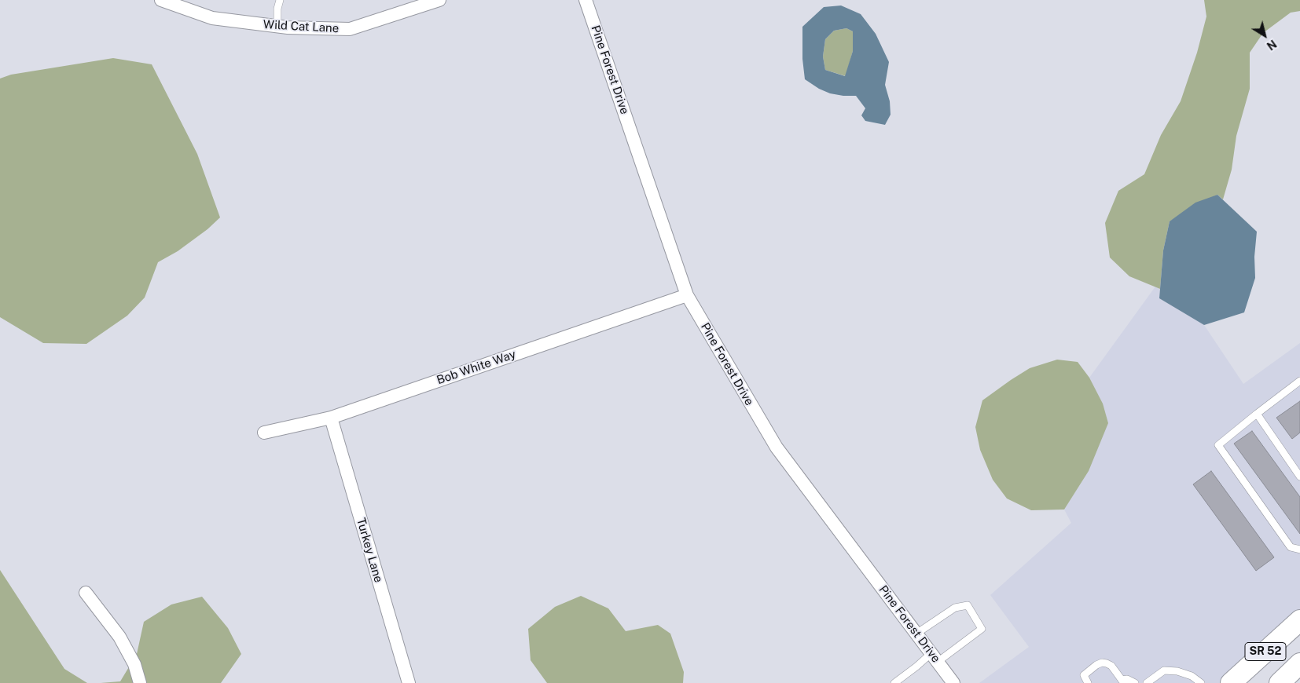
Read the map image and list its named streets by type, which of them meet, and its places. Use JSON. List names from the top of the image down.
{
  "streets": {
    "main road": ["SR 52"],
    "street": [
      "Wild Cat Lane",
      "Pine Forest Drive",
      "Bob White Way",
      "Turkey Lane"
    ]
  },
  "crossings": [
    ["Pine Forest Drive", "Bob White Way"],
    ["Bob White Way", "Turkey Lane"]
  ],
  "north": "bottom right"
}
